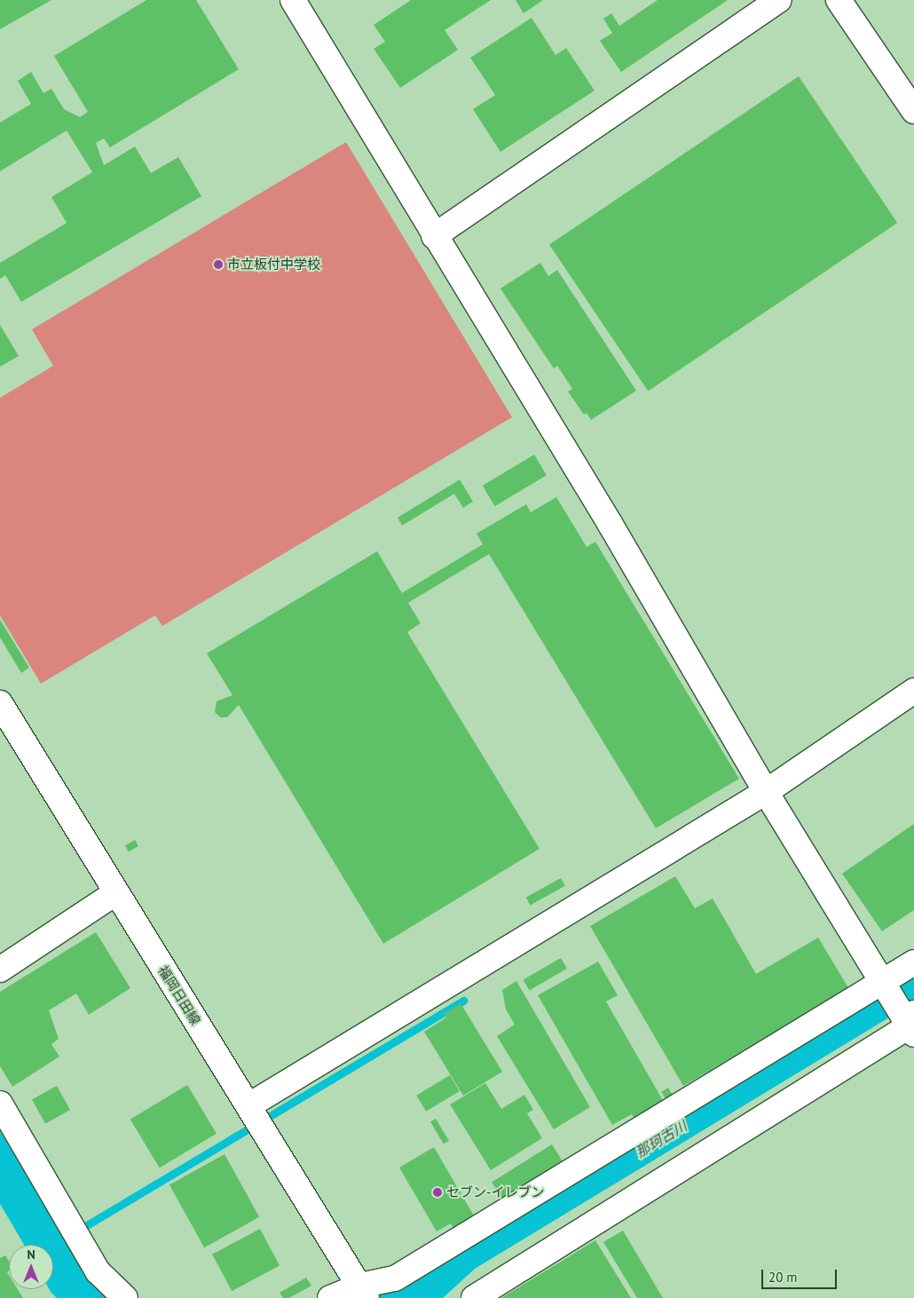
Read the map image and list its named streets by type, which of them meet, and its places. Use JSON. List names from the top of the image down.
{
  "streets": {
    "street": ["福岡日田線"]
  },
  "water": ["那珂古川"],
  "places": ["市立板付中学校", "セブン-イレブン"],
  "scale_bar": "20 m",
  "north": "top"
}
